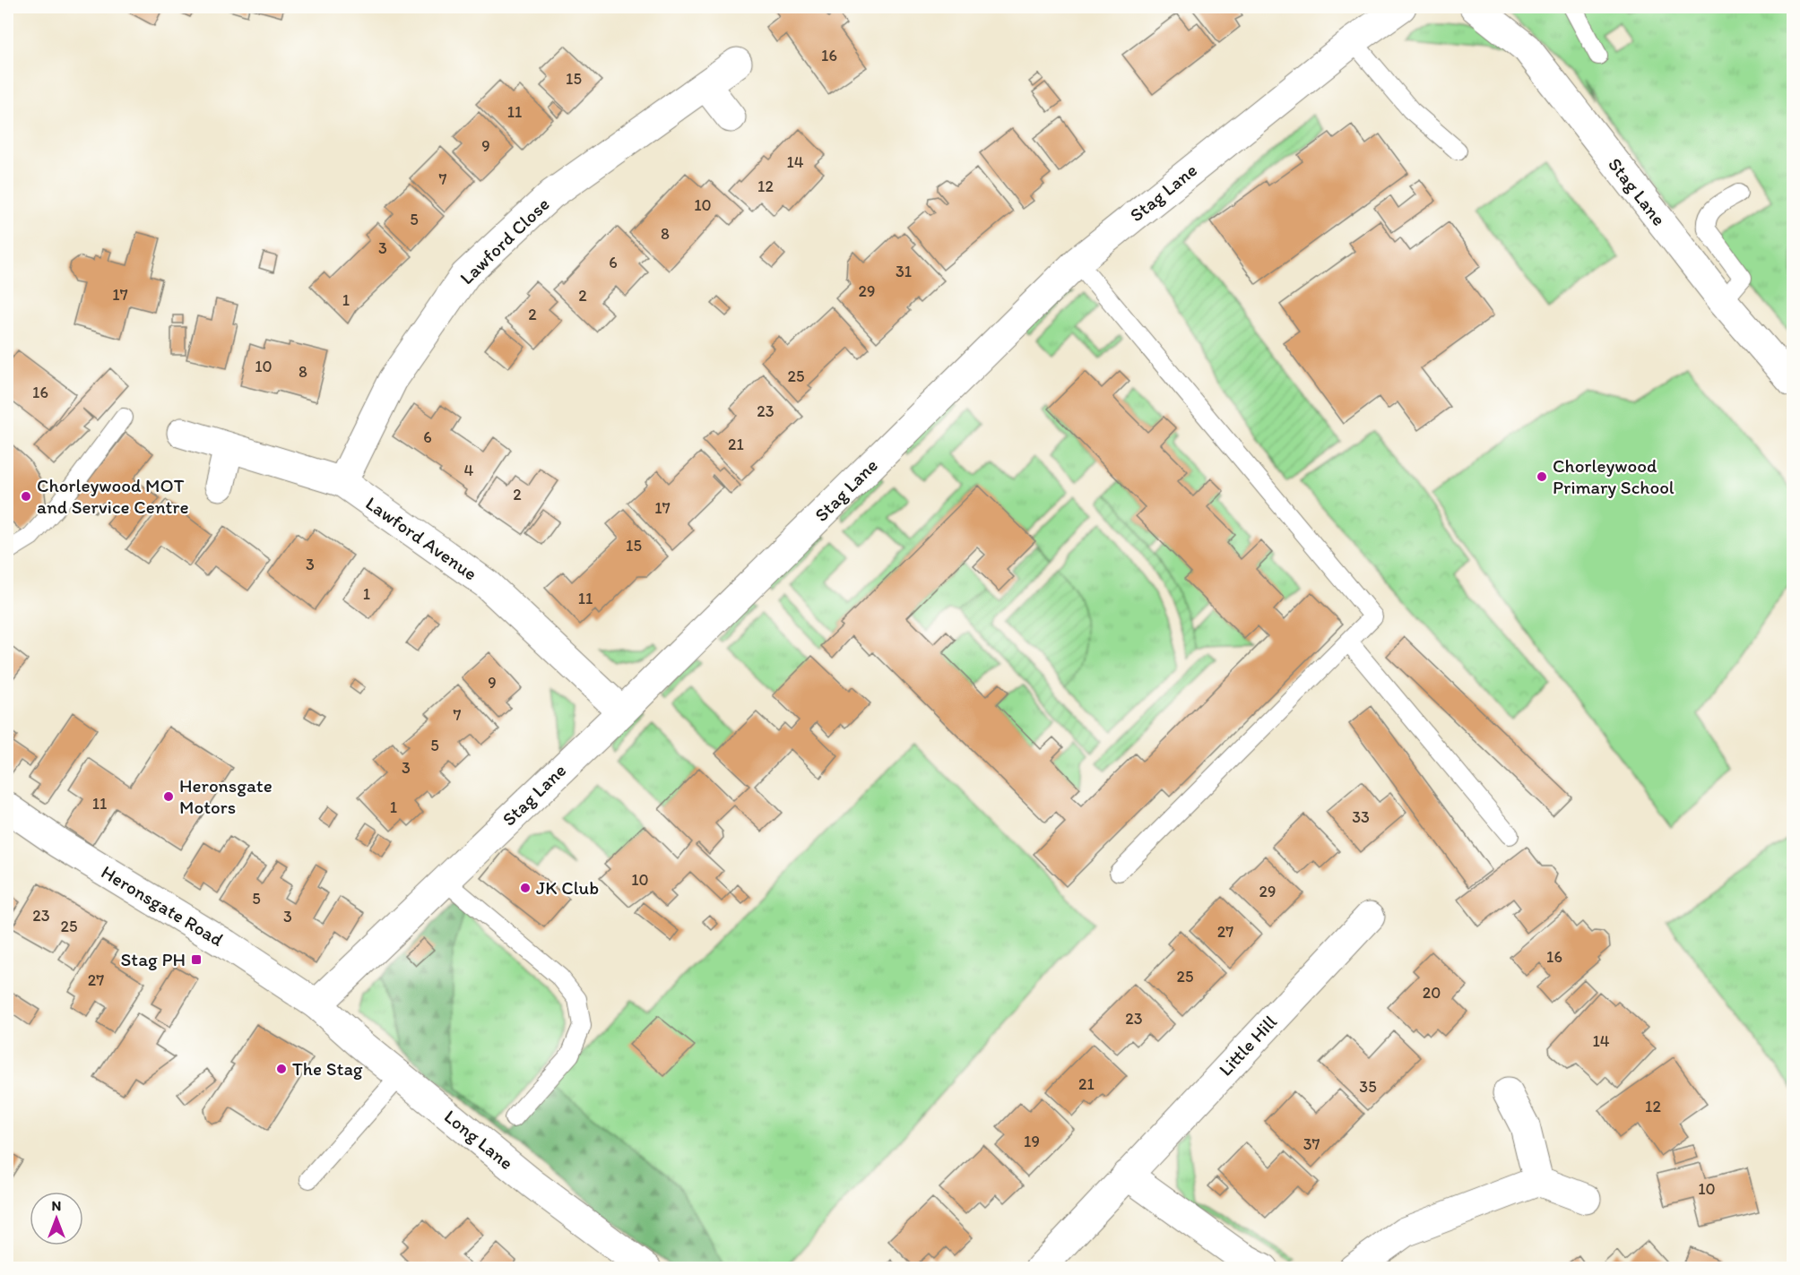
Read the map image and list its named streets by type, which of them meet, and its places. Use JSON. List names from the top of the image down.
{
  "streets": {
    "street": [
      "Stag Lane",
      "Lawford Close",
      "Lawford Avenue",
      "Heronsgate Road",
      "Little Hill",
      "Long Lane"
    ]
  },
  "crossings": [
    ["Stag Lane", "Lawford Avenue"],
    ["Stag Lane", "Heronsgate Road"],
    ["Stag Lane", "Long Lane"],
    ["Lawford Close", "Lawford Avenue"],
    ["Heronsgate Road", "Long Lane"]
  ],
  "places": {
    "other": [
      "Chorleywood Primary School",
      "Chorleywood MOT and Service Centre",
      "Heronsgate Motors",
      "JK Club",
      "The Stag"
    ],
    "transit": ["Stag PH"]
  },
  "house_numbers": [
    "16",
    "15",
    "11",
    "9",
    "14",
    "7",
    "12",
    "10",
    "5",
    "8",
    "3",
    "6",
    "31",
    "29",
    "17",
    "2",
    "1",
    "2",
    "10",
    "8",
    "25",
    "16",
    "23",
    "6",
    "21",
    "4",
    "2",
    "17",
    "15",
    "3",
    "1",
    "11",
    "9",
    "7",
    "5",
    "3",
    "11",
    "1",
    "33",
    "10",
    "29",
    "5",
    "23",
    "3",
    "25",
    "27",
    "16",
    "25",
    "27",
    "20",
    "23",
    "14",
    "21",
    "35",
    "12",
    "19",
    "37",
    "10"
  ],
  "north": "top"
}
